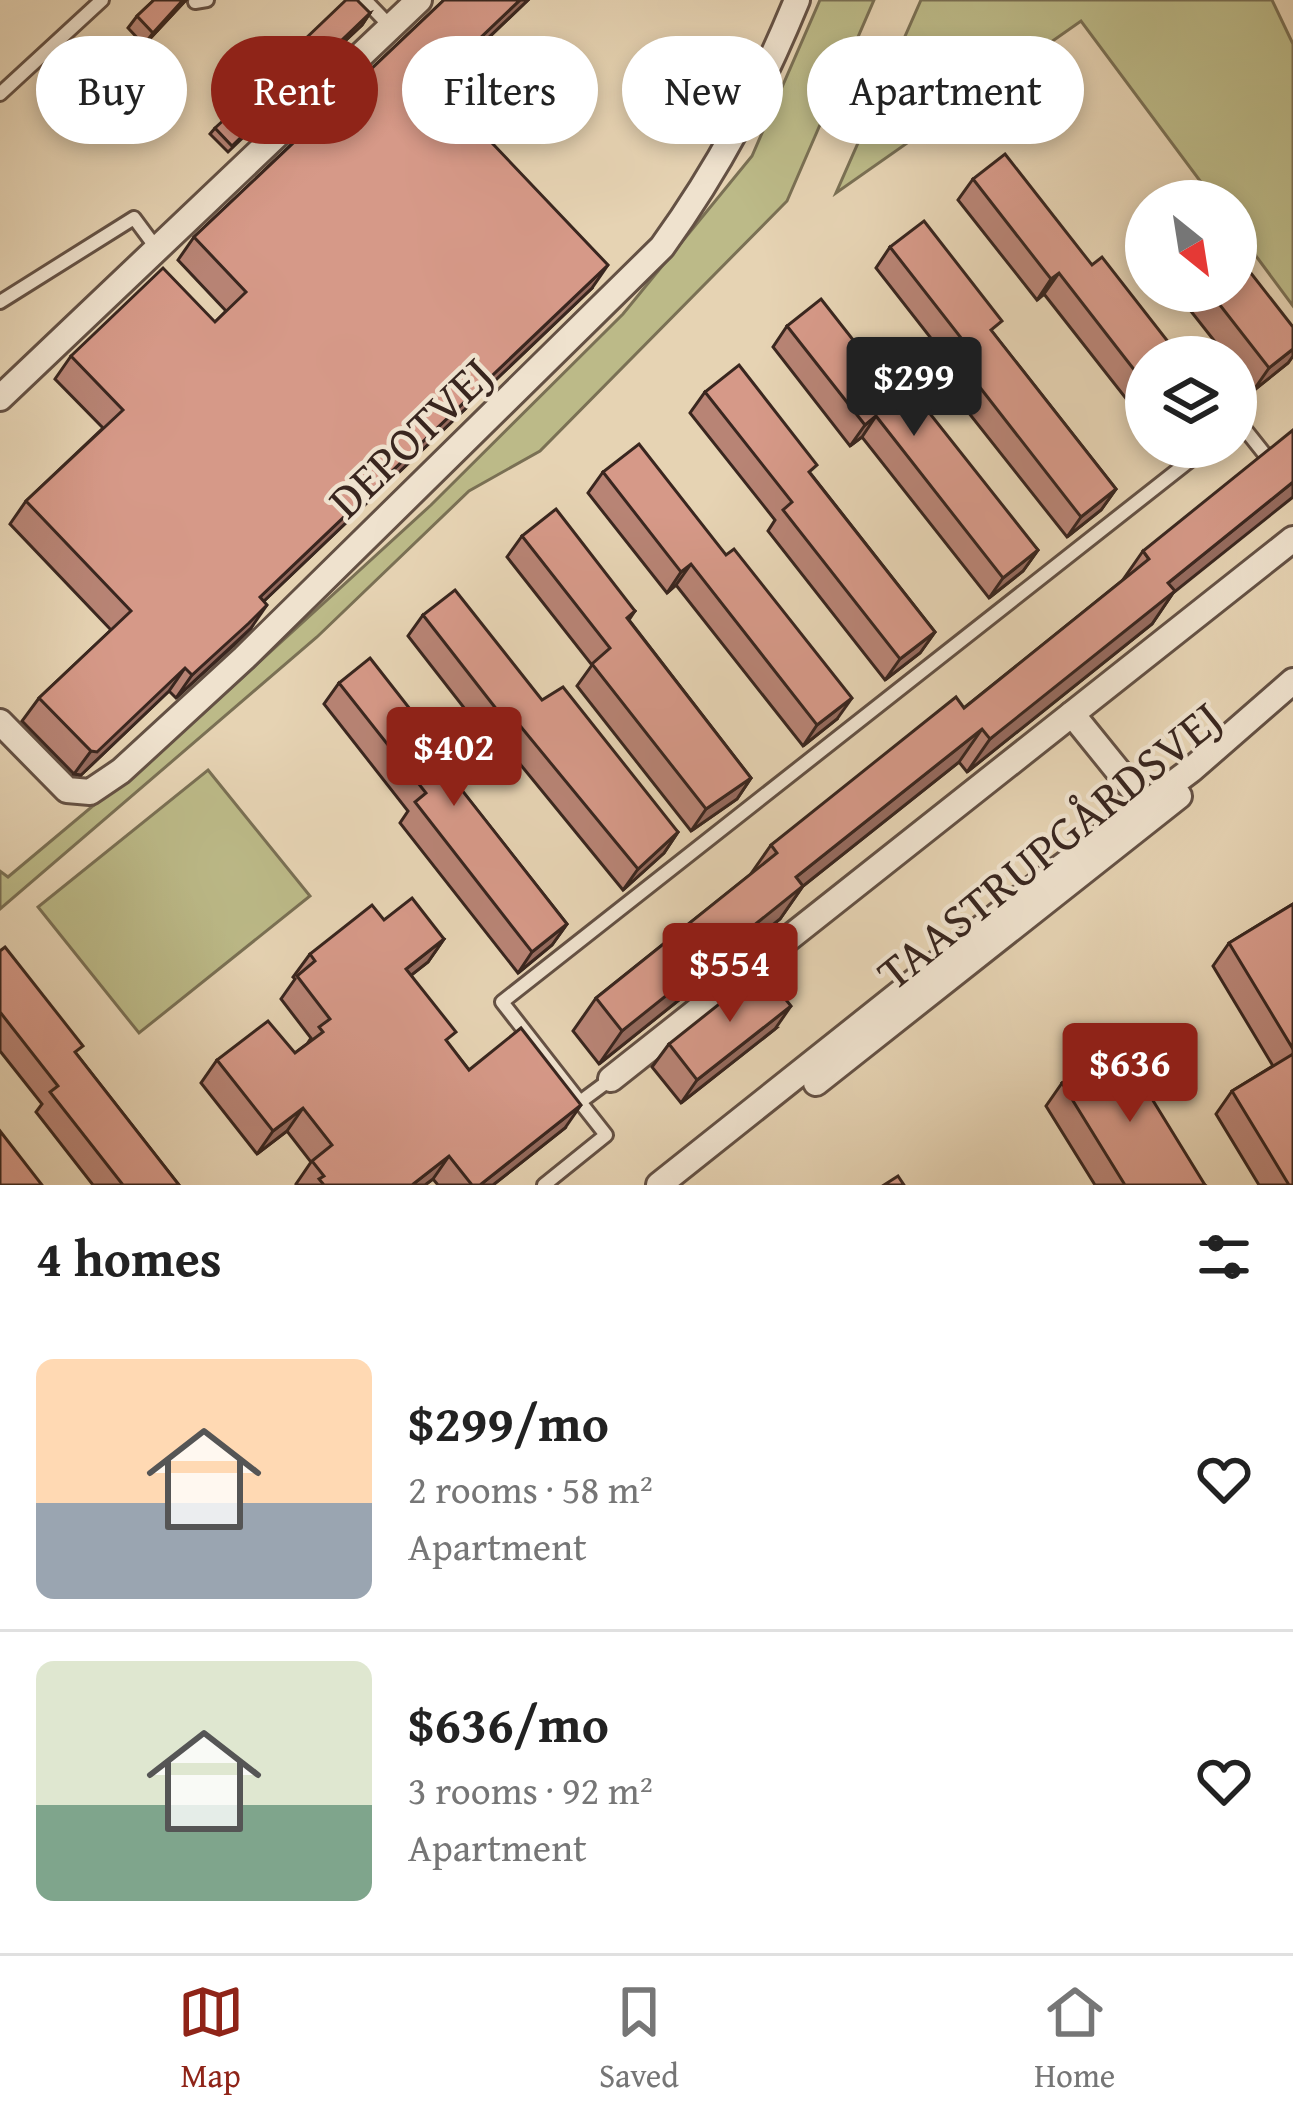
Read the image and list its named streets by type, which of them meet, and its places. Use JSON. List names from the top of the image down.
{
  "streets": {
    "street": ["DEPOTVEJ", "TAASTRUPGÅRDSVEJ"]
  },
  "north": "bottom right",
  "page": {
    "chip": [
      "Buy",
      "Rent",
      "Filters",
      "New",
      "Apartment"
    ],
    "price": [
      "$299",
      "$402",
      "$554",
      "$636"
    ],
    "heading": "4 homes",
    "list": [
      {
        "name": "$299/mo",
        "note": "2 rooms · 58 m² · Apartment"
      },
      {
        "name": "$636/mo",
        "note": "3 rooms · 92 m² · Apartment"
      }
    ],
    "tabs": ["Map", "Saved", "Home"]
  }
}
